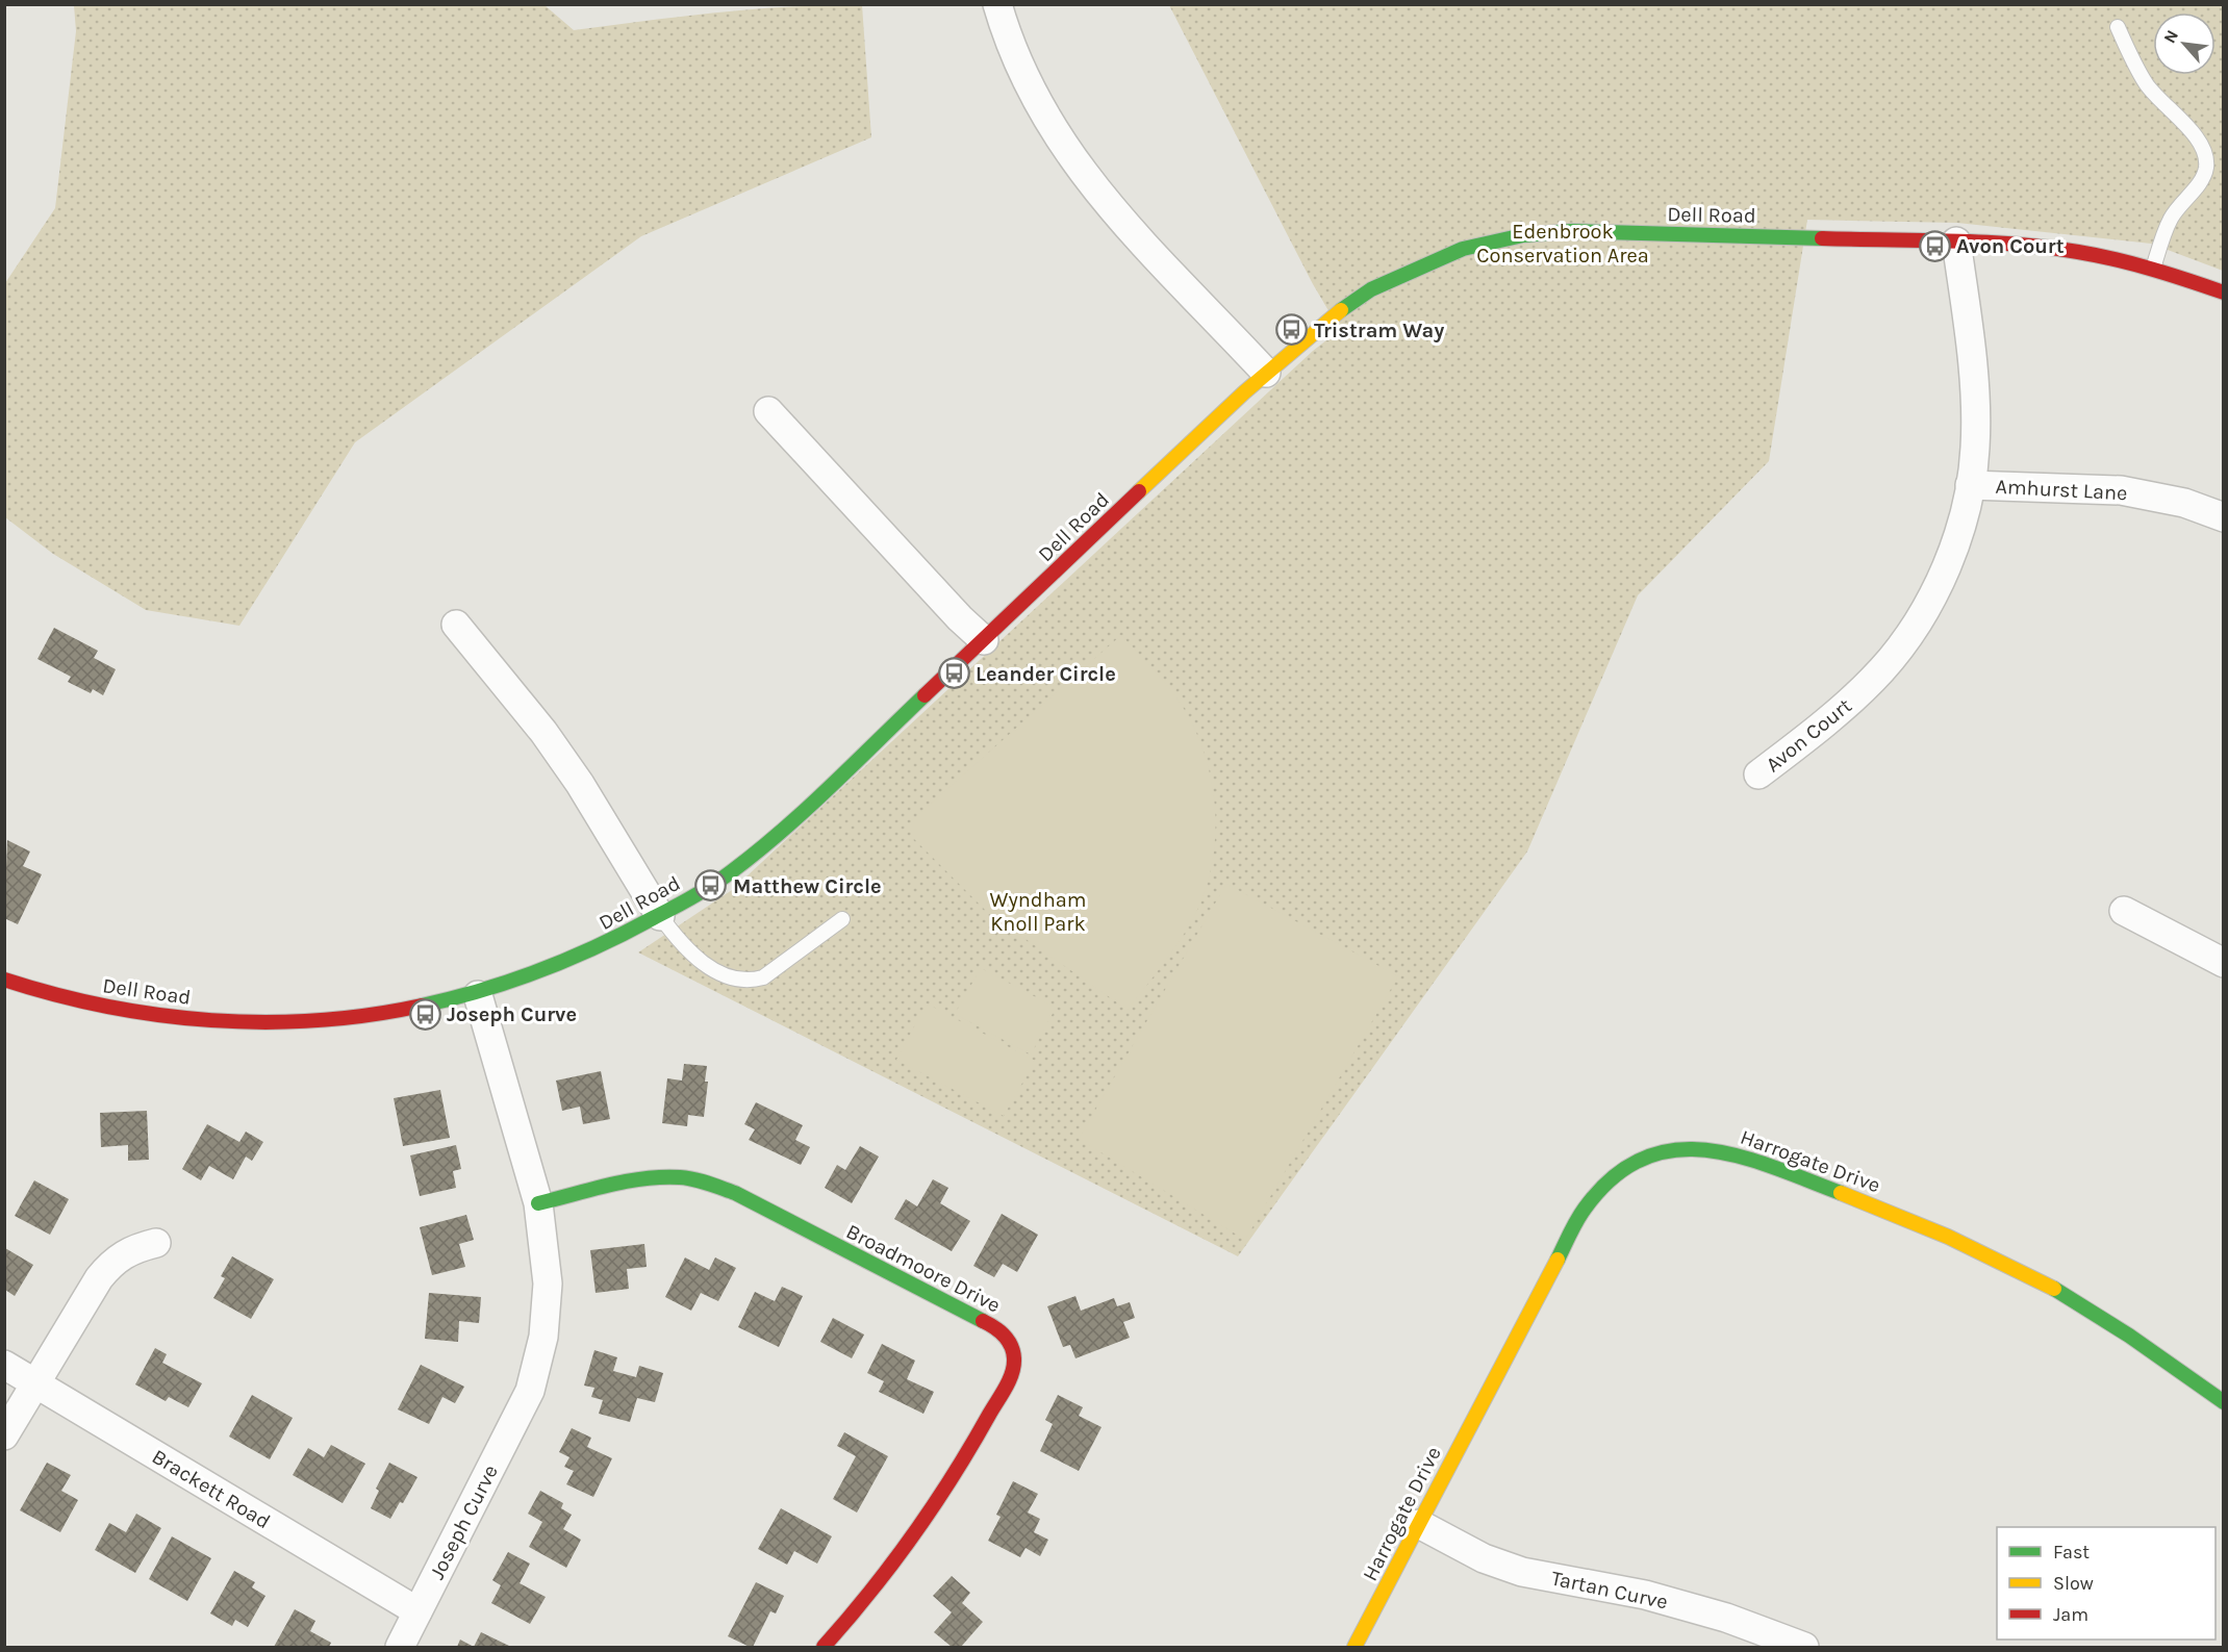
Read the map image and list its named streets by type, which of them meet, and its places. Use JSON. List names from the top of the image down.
{
  "streets": {
    "street": [
      "Dell Road",
      "Amhurst Lane",
      "Avon Court",
      "Harrogate Drive",
      "Broadmoore Drive",
      "Brackett Road",
      "Joseph Curve",
      "Tartan Curve"
    ]
  },
  "crossings": [
    ["Dell Road", "Avon Court"],
    ["Dell Road", "Joseph Curve"],
    ["Amhurst Lane", "Avon Court"],
    ["Harrogate Drive", "Tartan Curve"],
    ["Broadmoore Drive", "Joseph Curve"],
    ["Brackett Road", "Joseph Curve"]
  ],
  "parks": ["Edenbrook Conservation Area", "Wyndham Knoll Park"],
  "places": {
    "bus stop": [
      "Avon Court",
      "Tristram Way",
      "Leander Circle",
      "Matthew Circle",
      "Joseph Curve"
    ]
  },
  "legend": ["Fast", "Slow", "Jam"],
  "north": "top left"
}
